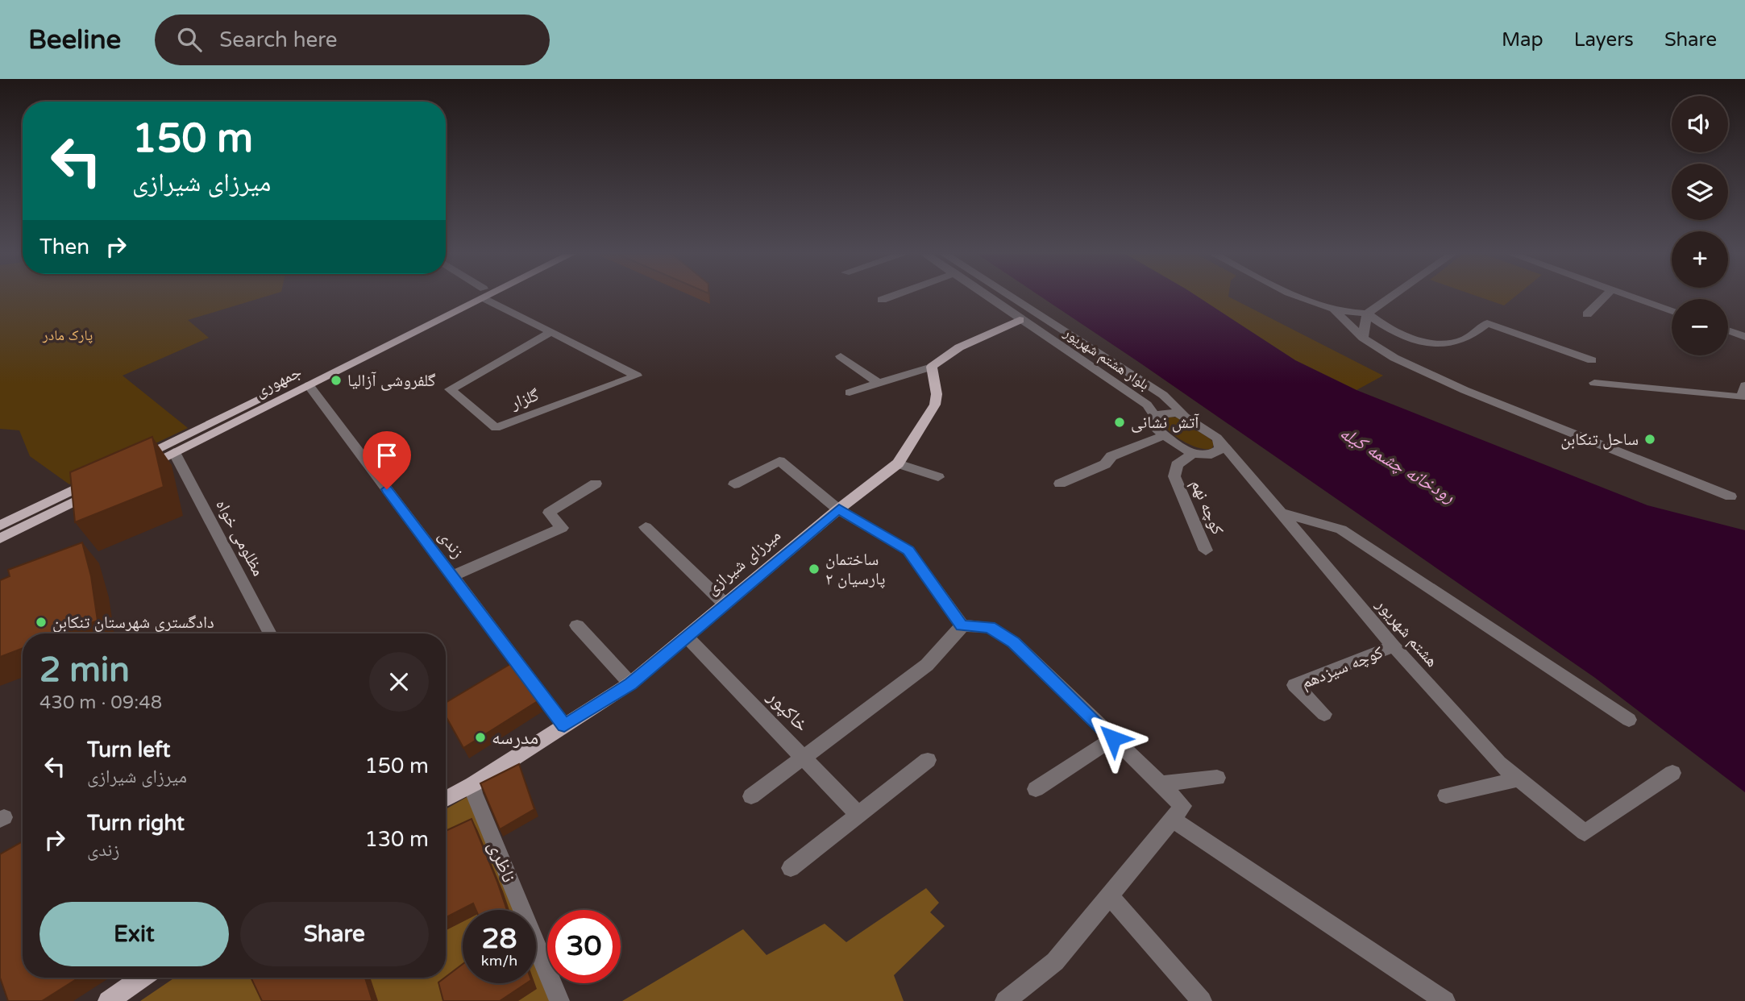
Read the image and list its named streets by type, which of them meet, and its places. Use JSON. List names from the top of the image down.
{
  "streets": {
    "main road": ["جمهوری", "میرزای شیرازی"],
    "street": [
      "بلوار هشتم شهریور",
      "گلزار",
      "کوچه نهم",
      "مظلومی خواه",
      "زندی",
      "هشتم شهریور",
      "کوچه سیزدهم",
      "خاکپور",
      "ناظری"
    ]
  },
  "crossings": [
    ["بلوار هشتم شهریور", "هشتم شهریور"],
    ["جمهوری", "مظلومی خواه"],
    ["جمهوری", "زندی"],
    ["زندی", "میرزای شیرازی"],
    ["میرزای شیرازی", "خاکپور"],
    ["میرزای شیرازی", "ناظری"],
    ["هشتم شهریور", "کوچه سیزدهم"]
  ],
  "water": ["رودخانه چشمه کیله"],
  "parks": ["پارک مادر"],
  "places": [
    "گلفروشی آزالیا",
    "آتش نشانی",
    "ساحل تنکابن",
    "ساختمان پارسیان ۲",
    "دادگستری شهرستان تنکابن",
    "مدرسه"
  ],
  "page": {
    "header": "Beeline",
    "search": "Search here",
    "nav": ["Map", "Layers", "Share"],
    "map_buttons": ["+", "−"],
    "turn": ["150 m", "میرزای شیرازی"],
    "then": "Then",
    "heading": ["2 min", "430 m · 09:48"],
    "list": [
      {
        "name": "Turn left",
        "note": "میرزای شیرازی",
        "value": "150 m"
      },
      {
        "name": "Turn right",
        "note": "زندی",
        "value": "130 m"
      }
    ],
    "buttons": ["Exit", "Share"],
    "speed": "28 km/h",
    "limit": "30"
  }
}
